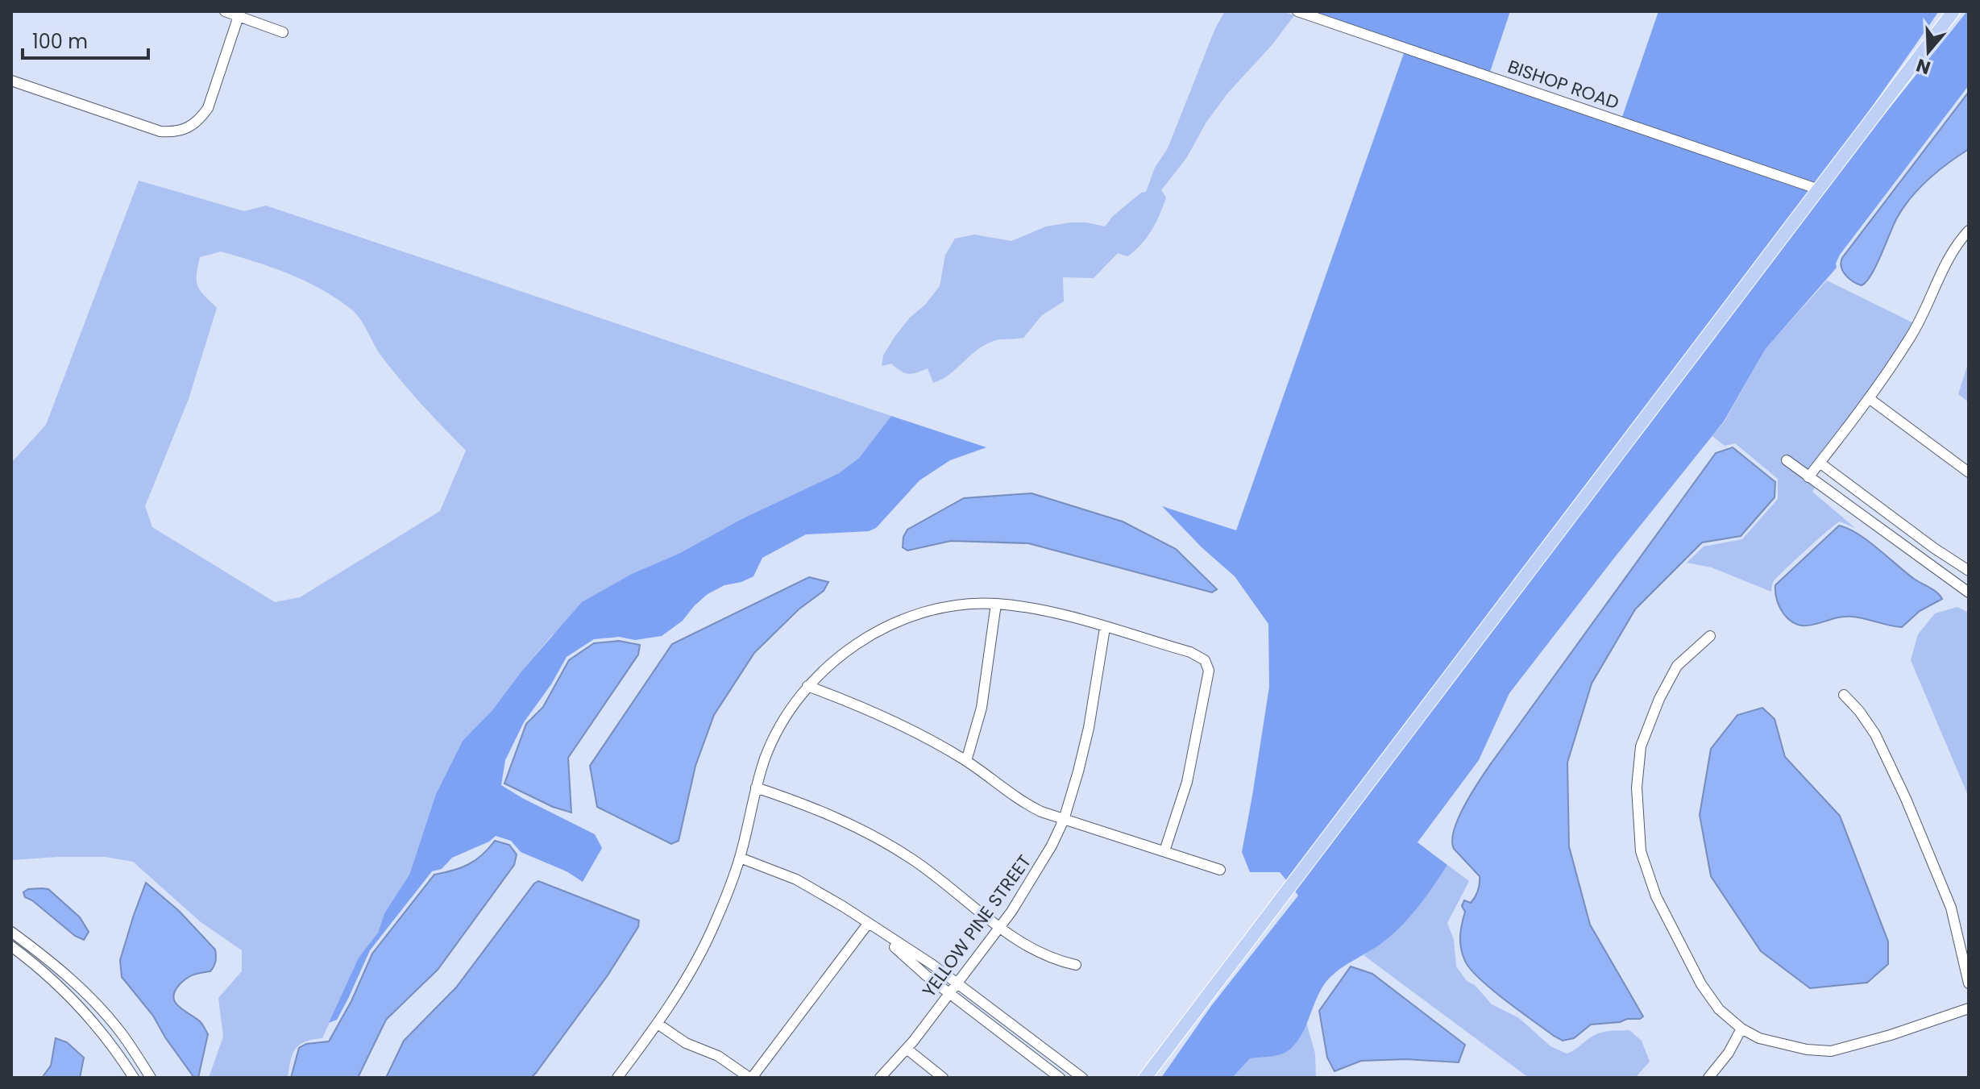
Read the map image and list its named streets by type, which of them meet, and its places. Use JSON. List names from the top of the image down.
{
  "streets": {
    "street": ["BISHOP ROAD", "YELLOW PINE STREET"]
  },
  "scale_bar": "100 m",
  "north": "bottom"
}
